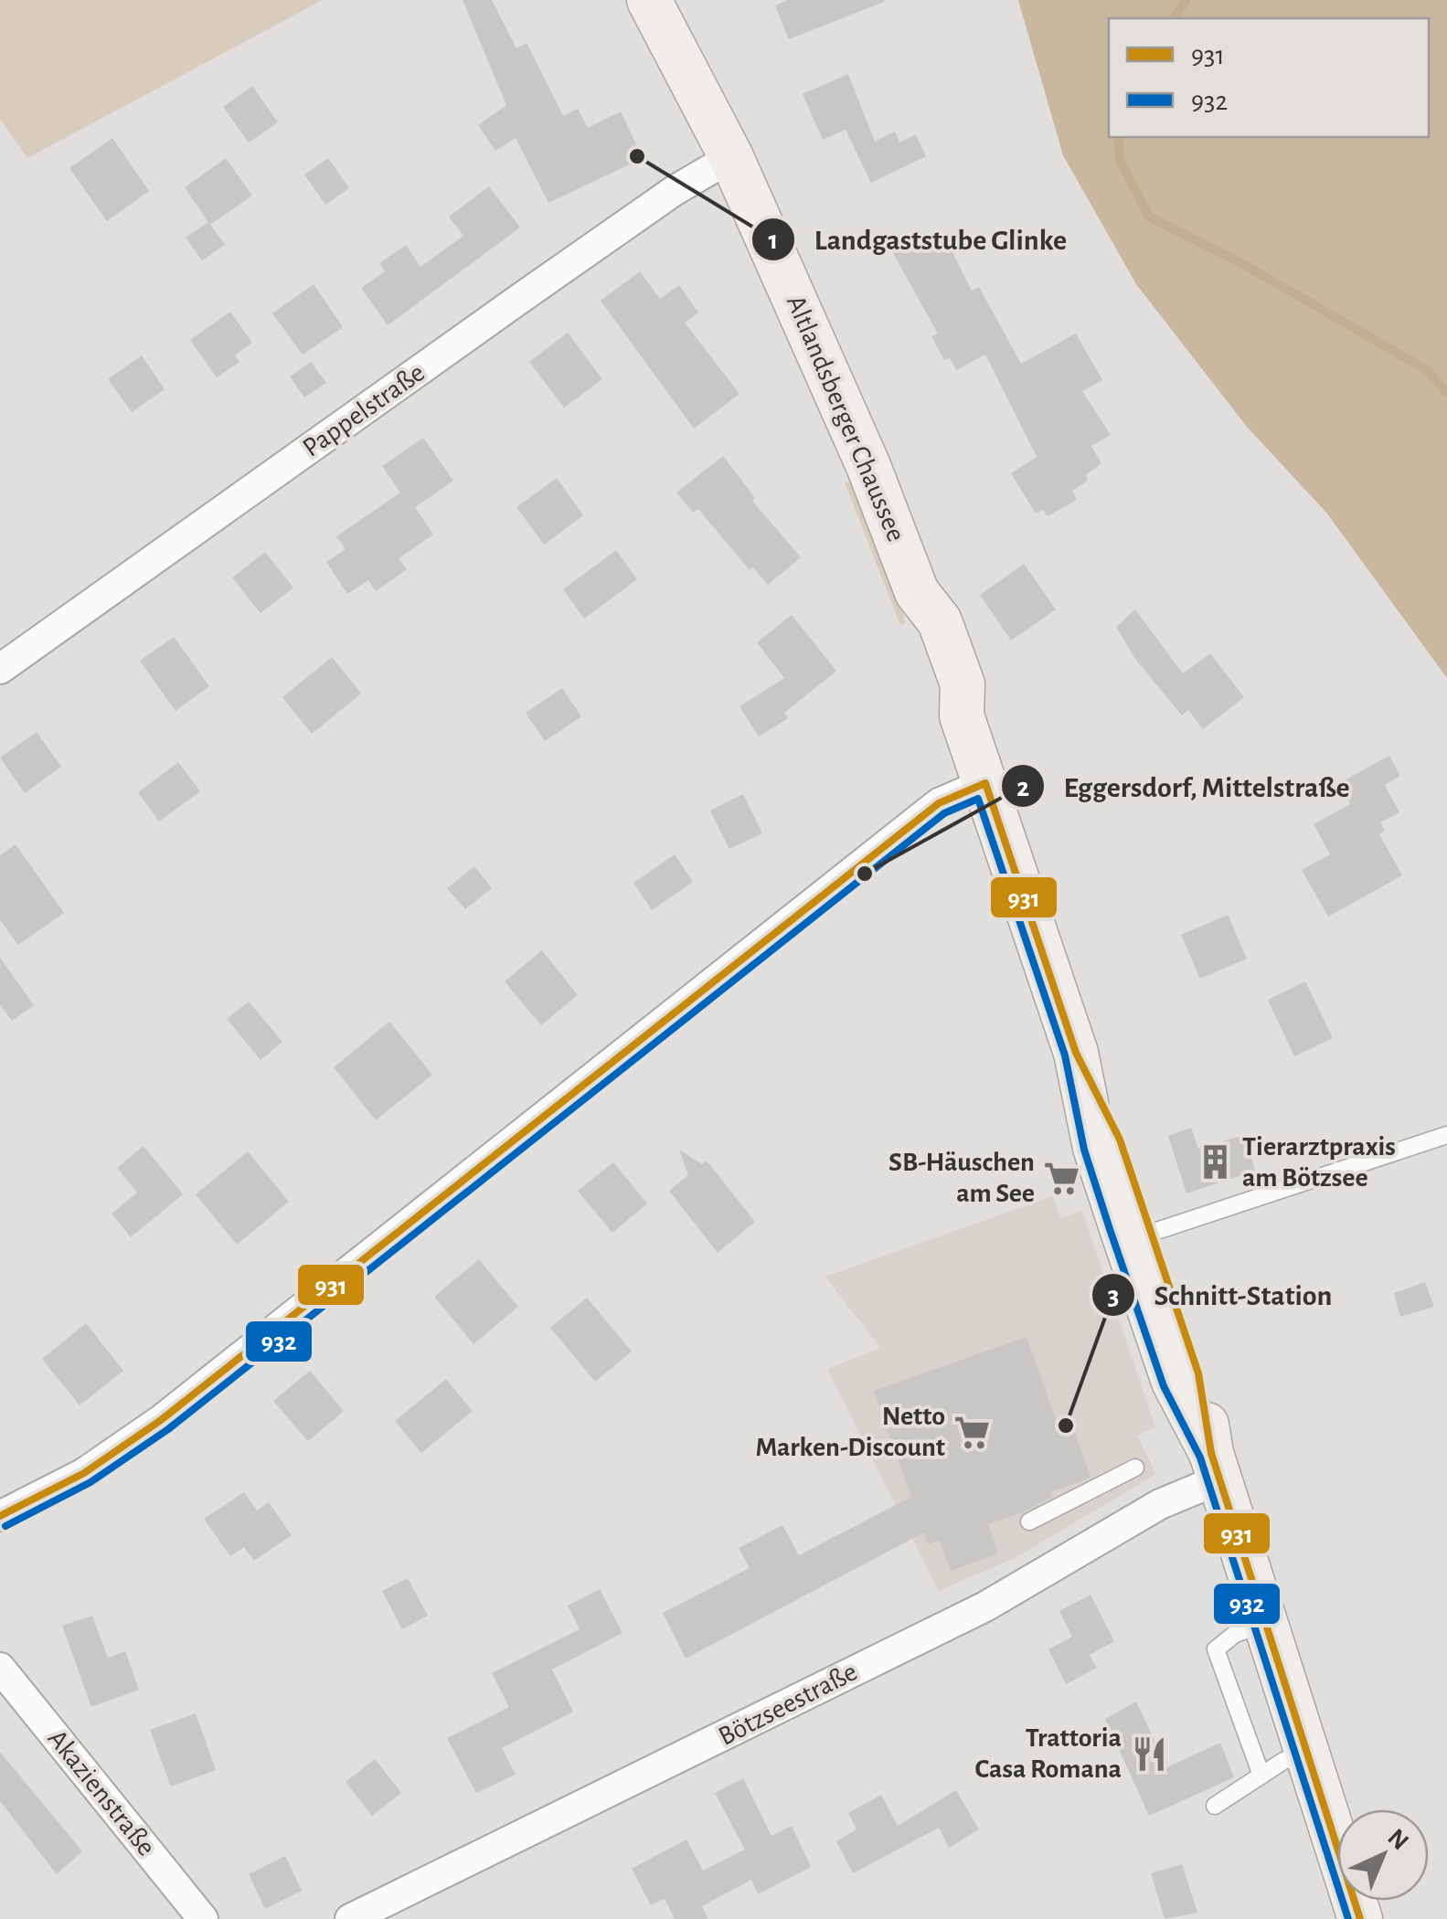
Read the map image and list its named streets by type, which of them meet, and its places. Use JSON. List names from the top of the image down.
{
  "streets": {
    "main road": ["Altlandsberger Chaussee"],
    "street": ["Pappelstraße", "Bötzseestraße", "Akazienstraße"]
  },
  "crossings": [
    ["Pappelstraße", "Altlandsberger Chaussee"],
    ["Altlandsberger Chaussee", "Bötzseestraße"]
  ],
  "places": {
    "other": ["Landgaststube Glinke", "Eggersdorf, Mittelstraße", "Schnitt-Station"],
    "building": ["Tierarztpraxis am Bötzsee"],
    "supermarket": ["SB-Häuschen am See", "Netto Marken-Discount"],
    "restaurant": ["Trattoria Casa Romana"]
  },
  "lines": ["transit line 931", "transit line 932"],
  "legend": ["931", "932"],
  "north": "top right"
}
